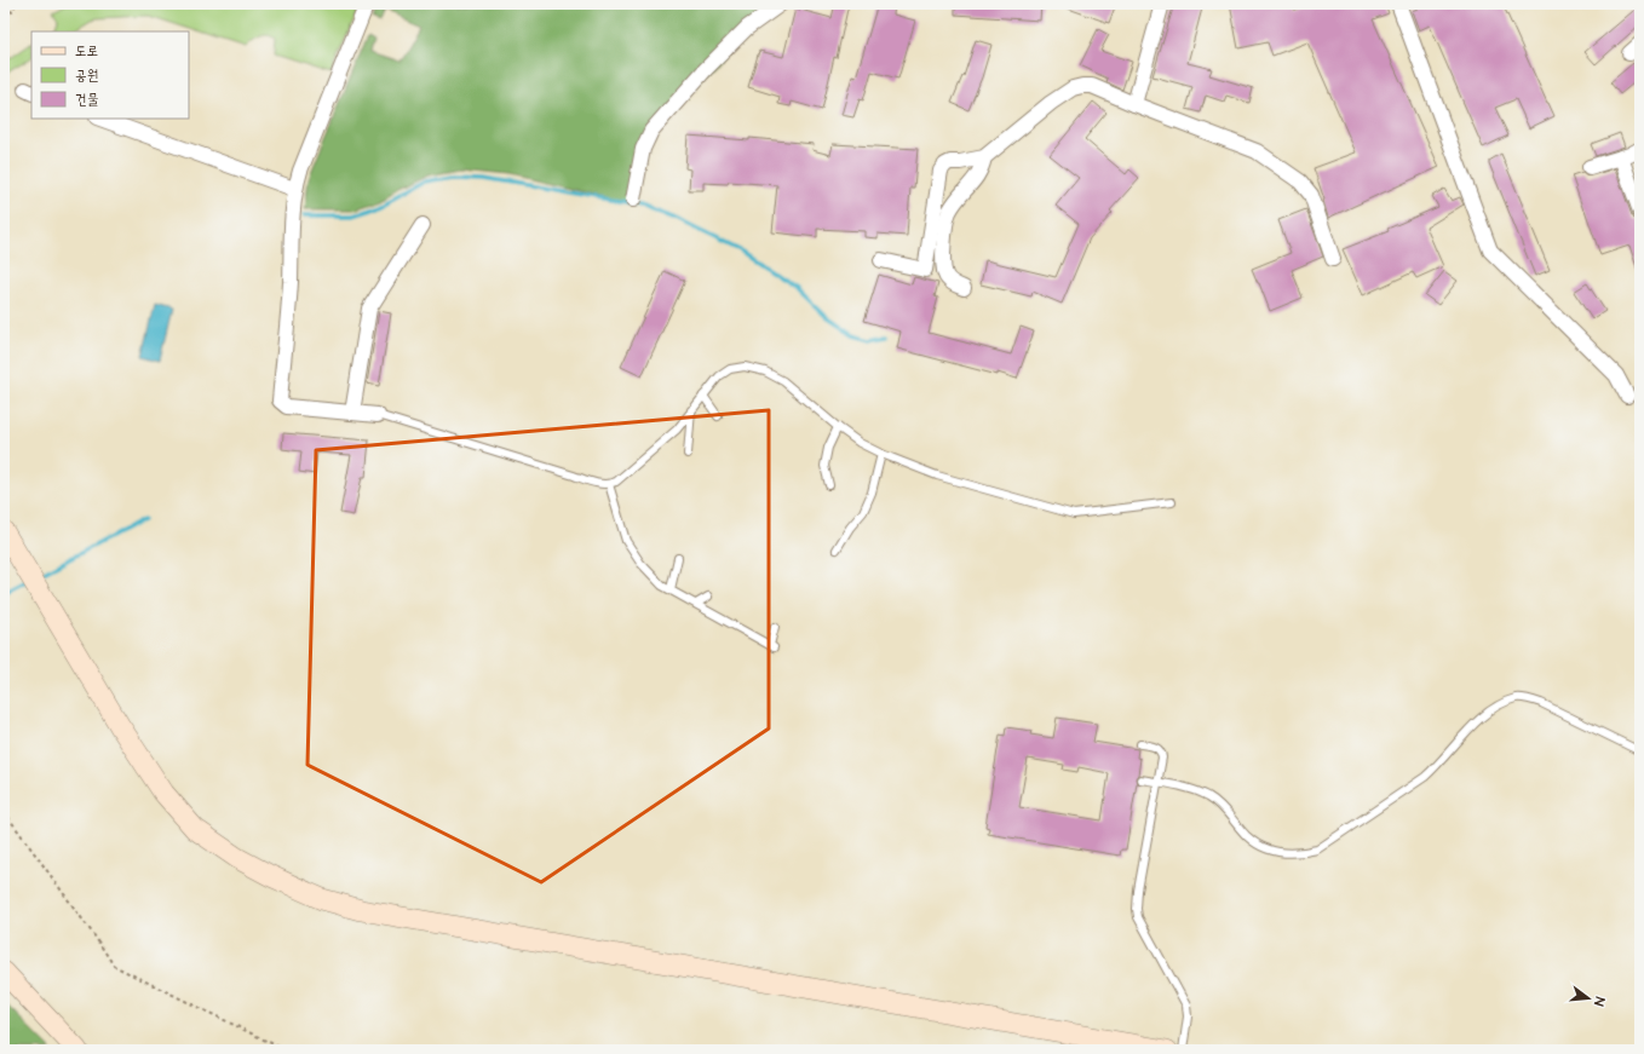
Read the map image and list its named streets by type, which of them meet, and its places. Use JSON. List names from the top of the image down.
{
  "legend": ["도로", "공원", "건물"],
  "north": "right"
}
